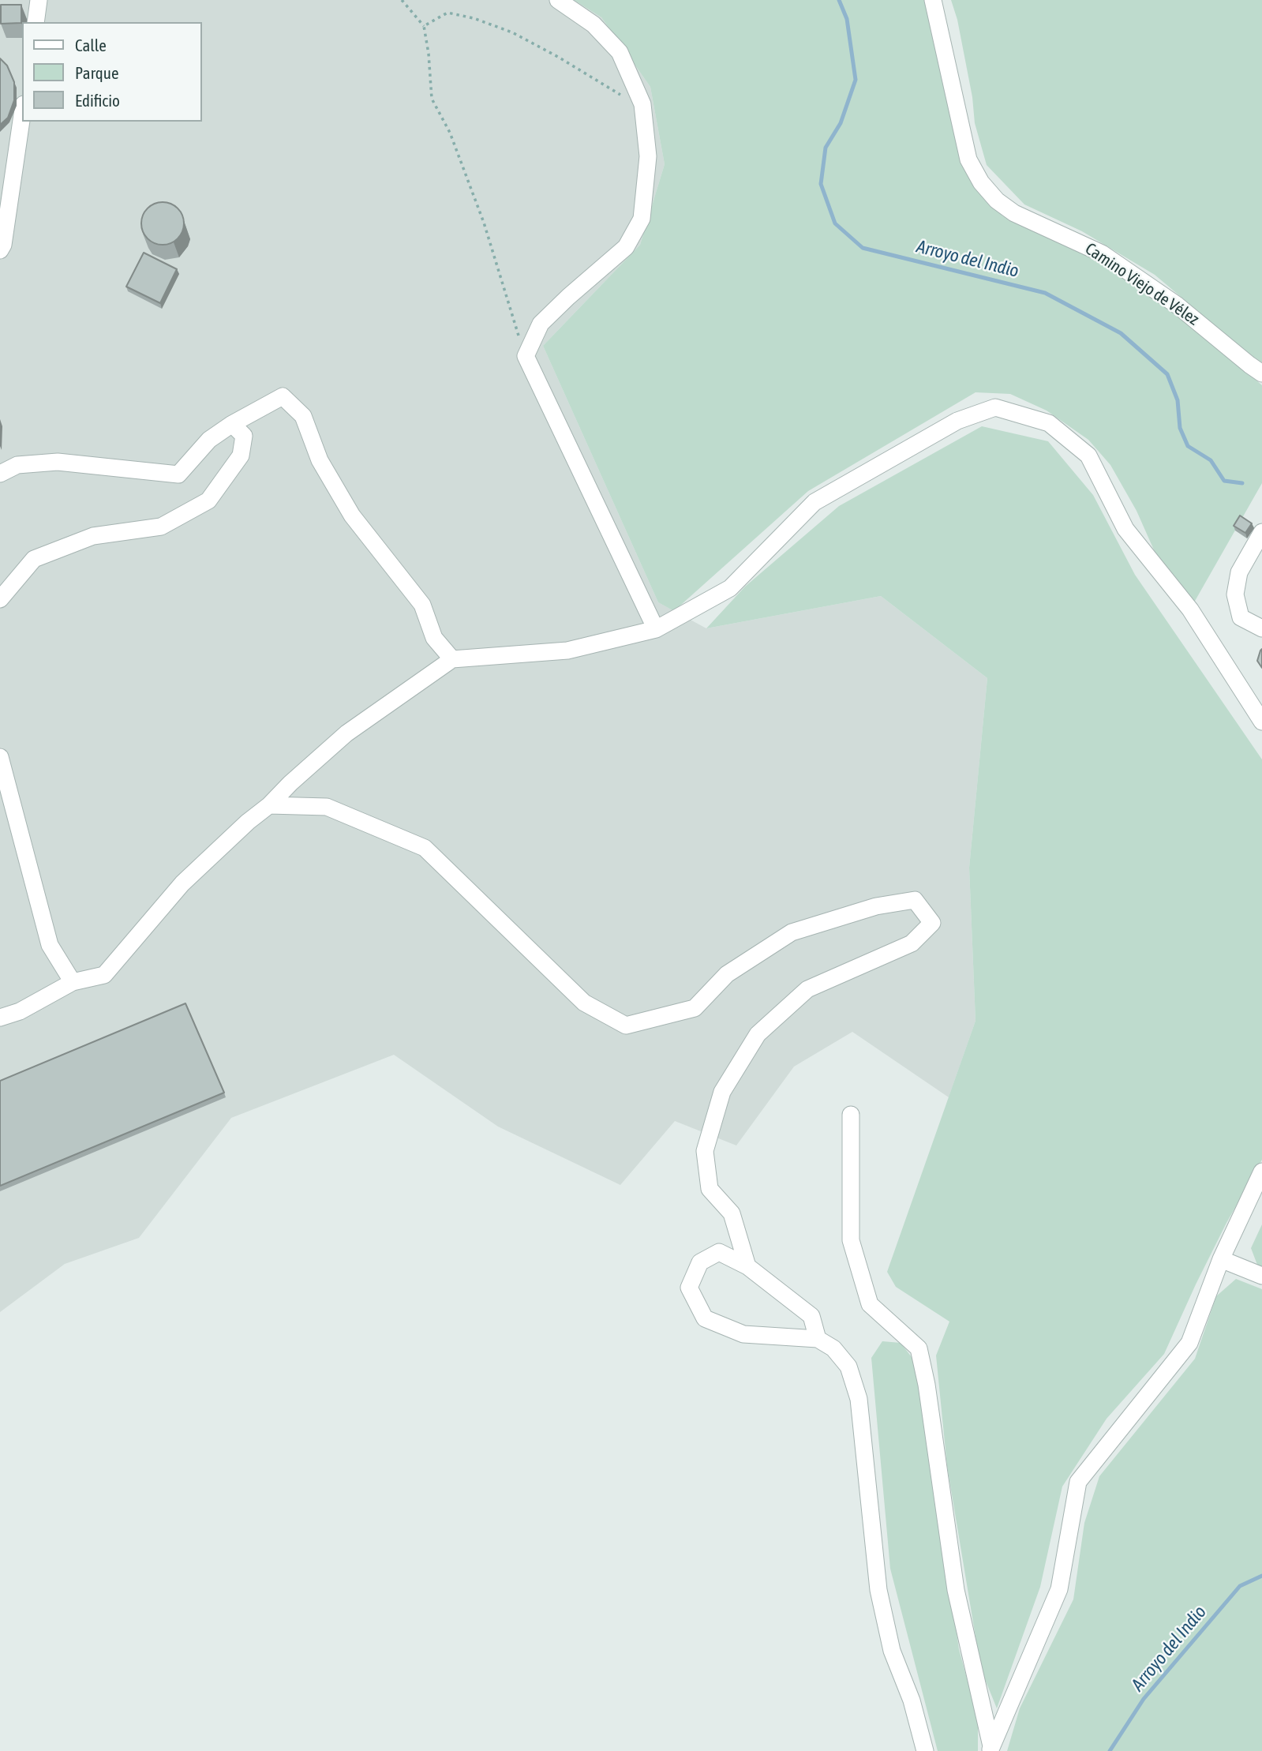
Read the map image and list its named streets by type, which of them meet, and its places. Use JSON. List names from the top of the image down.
{
  "streets": {
    "street": ["Camino Viejo de Vélez"]
  },
  "water": ["Arroyo del Indio"],
  "legend": ["Calle", "Parque", "Edificio"]
}
